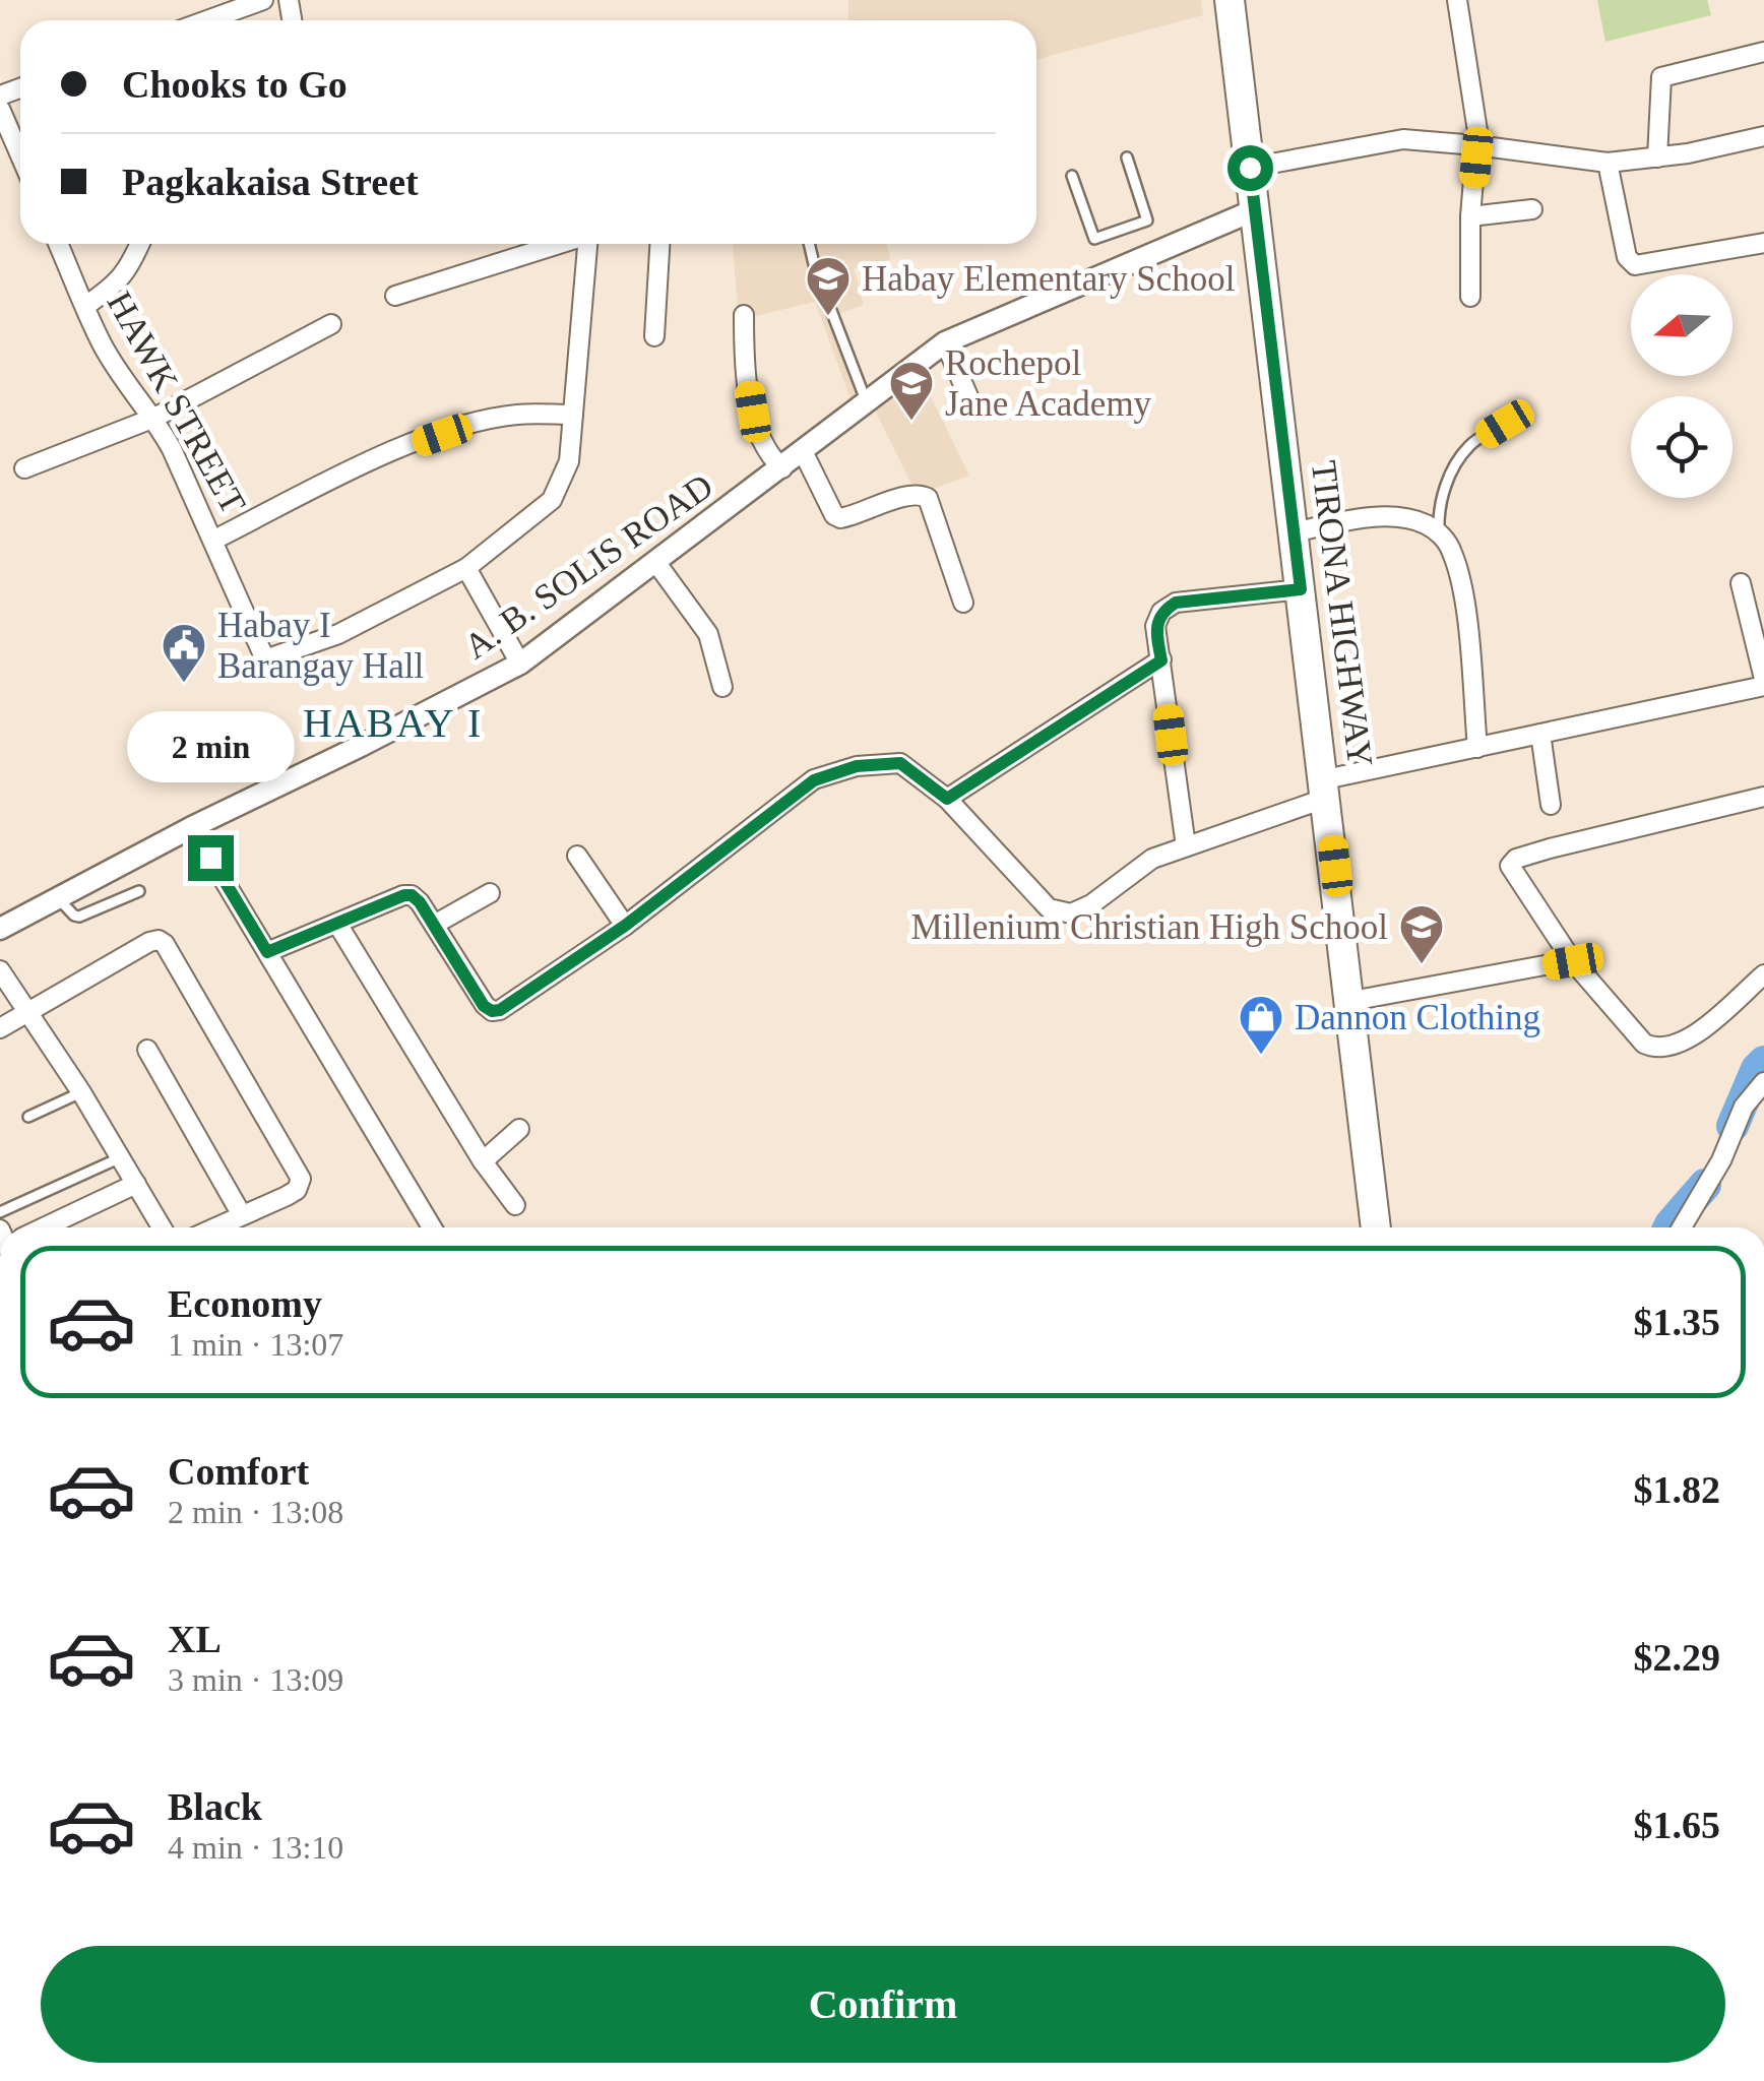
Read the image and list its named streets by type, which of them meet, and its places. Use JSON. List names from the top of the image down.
{
  "streets": {
    "main road": ["TIRONA HIGHWAY"],
    "street": ["HAWK STREET", "A. B. SOLIS ROAD"]
  },
  "crossings": [
    ["A. B. SOLIS ROAD", "TIRONA HIGHWAY"]
  ],
  "districts": ["HABAY I"],
  "places": {
    "school or university": ["Habay Elementary School", "Rochepol Jane Academy", "Millenium Christian High School"],
    "public building": ["Habay I Barangay Hall"],
    "shop": ["Dannon Clothing"]
  },
  "north": "left",
  "page": {
    "banner": ["Chooks to Go", "Pagkakaisa Street"],
    "bubble": "2 min",
    "list": [
      {
        "name": "Economy",
        "note": "1 min · 13:07",
        "value": "$1.35"
      },
      {
        "name": "Comfort",
        "note": "2 min · 13:08",
        "value": "$1.82"
      },
      {
        "name": "XL",
        "note": "3 min · 13:09",
        "value": "$2.29"
      },
      {
        "name": "Black",
        "note": "4 min · 13:10",
        "value": "$1.65"
      }
    ],
    "buttons": "Confirm"
  }
}
